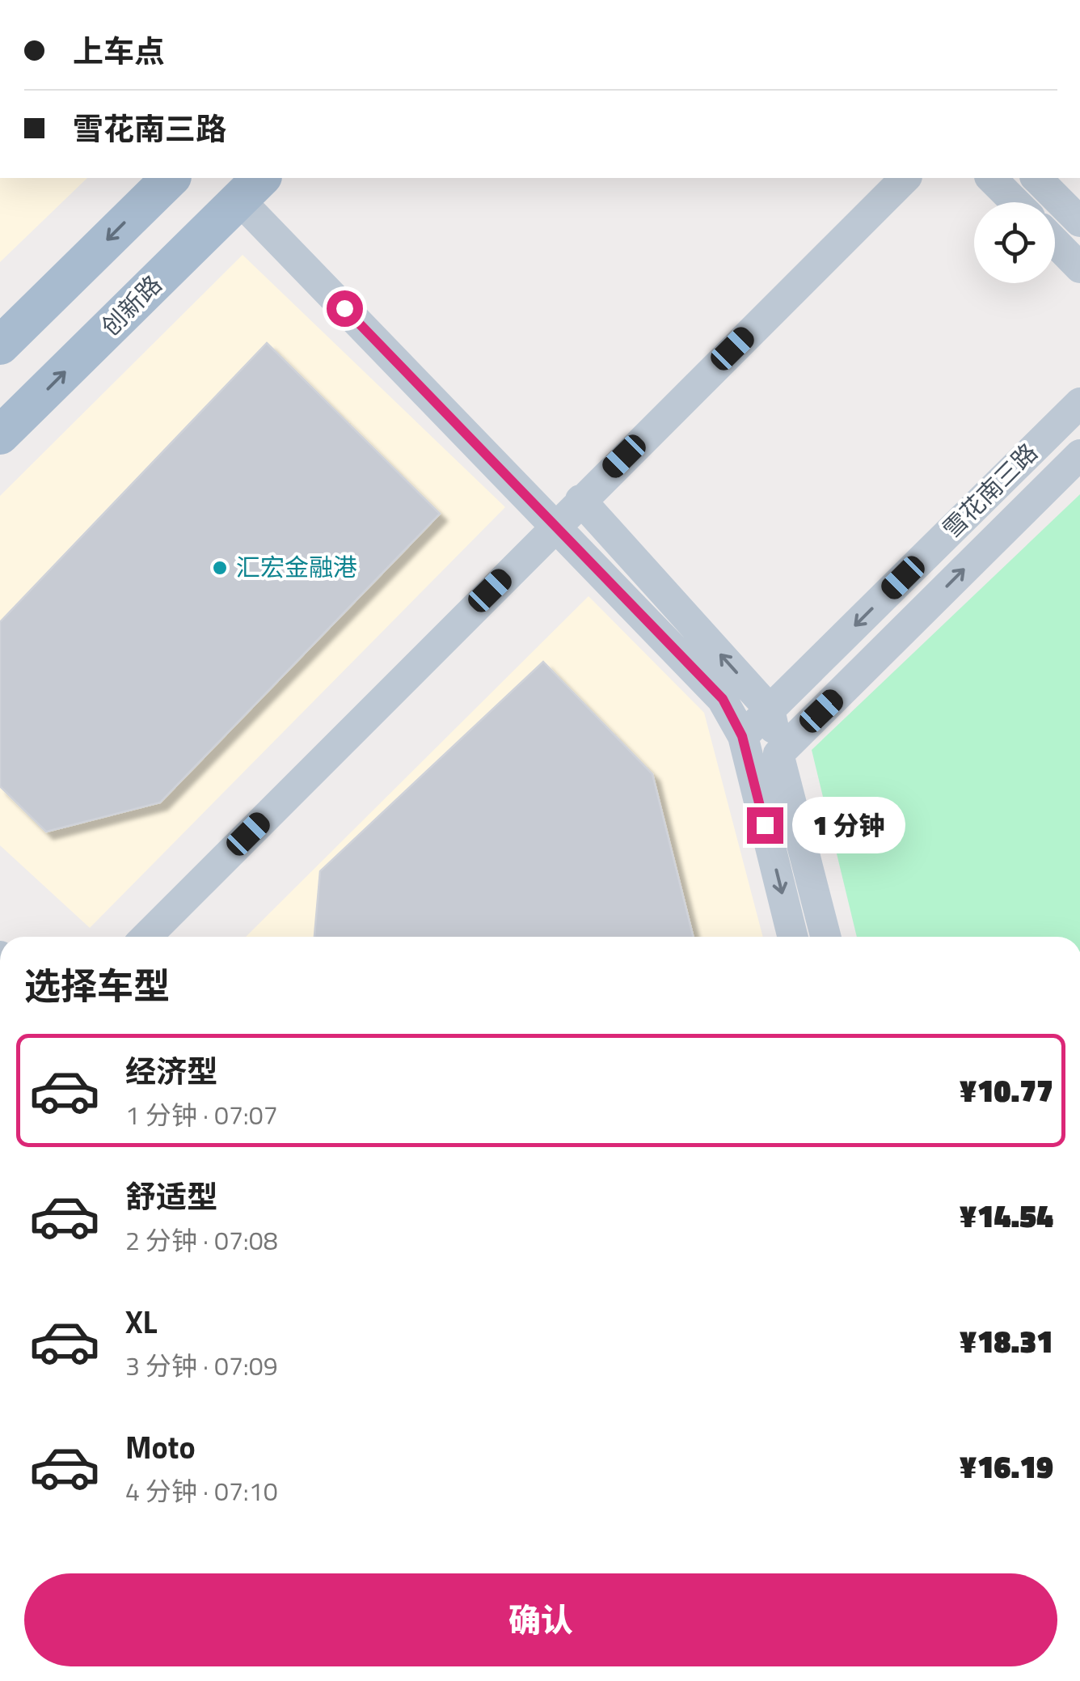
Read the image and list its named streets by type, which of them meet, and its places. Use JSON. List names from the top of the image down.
{
  "streets": {
    "main road": ["创新路"],
    "street": ["雪花南三路"]
  },
  "places": ["汇宏金融港"],
  "page": {
    "banner": ["上车点", "雪花南三路"],
    "bubble": "1 分钟",
    "heading": "选择车型",
    "list": [
      {
        "name": "经济型",
        "note": "1 分钟 · 07:07",
        "value": "¥10.77"
      },
      {
        "name": "舒适型",
        "note": "2 分钟 · 07:08",
        "value": "¥14.54"
      },
      {
        "name": "XL",
        "note": "3 分钟 · 07:09",
        "value": "¥18.31"
      },
      {
        "name": "Moto",
        "note": "4 分钟 · 07:10",
        "value": "¥16.19"
      }
    ],
    "buttons": "确认"
  }
}
